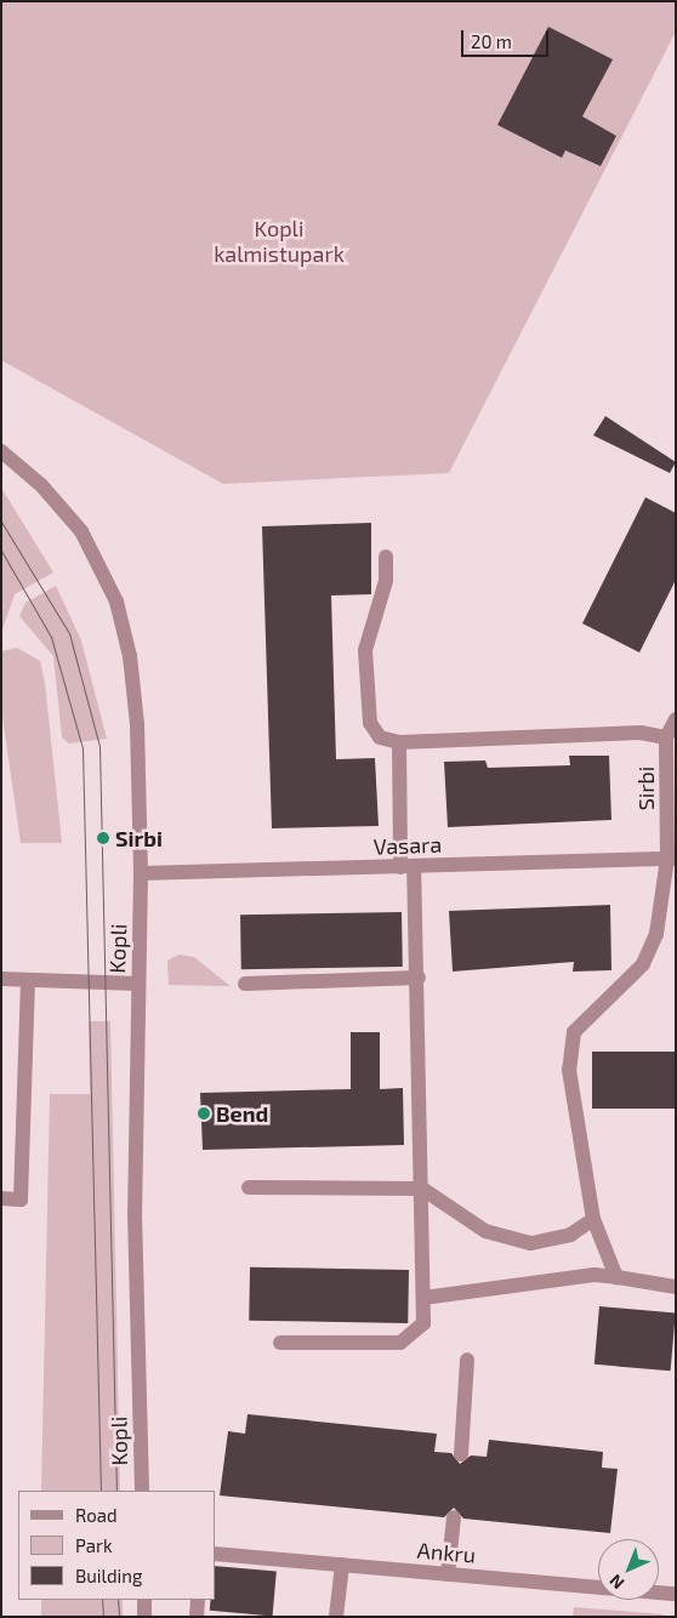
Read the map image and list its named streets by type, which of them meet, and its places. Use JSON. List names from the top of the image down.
{
  "streets": {
    "street": [
      "Sirbi",
      "Vasara",
      "Kopli",
      "Ankru"
    ]
  },
  "crossings": [
    ["Sirbi", "Vasara"],
    ["Vasara", "Kopli"]
  ],
  "parks": ["Kopli kalmistupark"],
  "places": ["Sirbi", "Bend"],
  "legend": ["Road", "Park", "Building"],
  "scale_bar": "20 m",
  "north": "bottom left"
}
